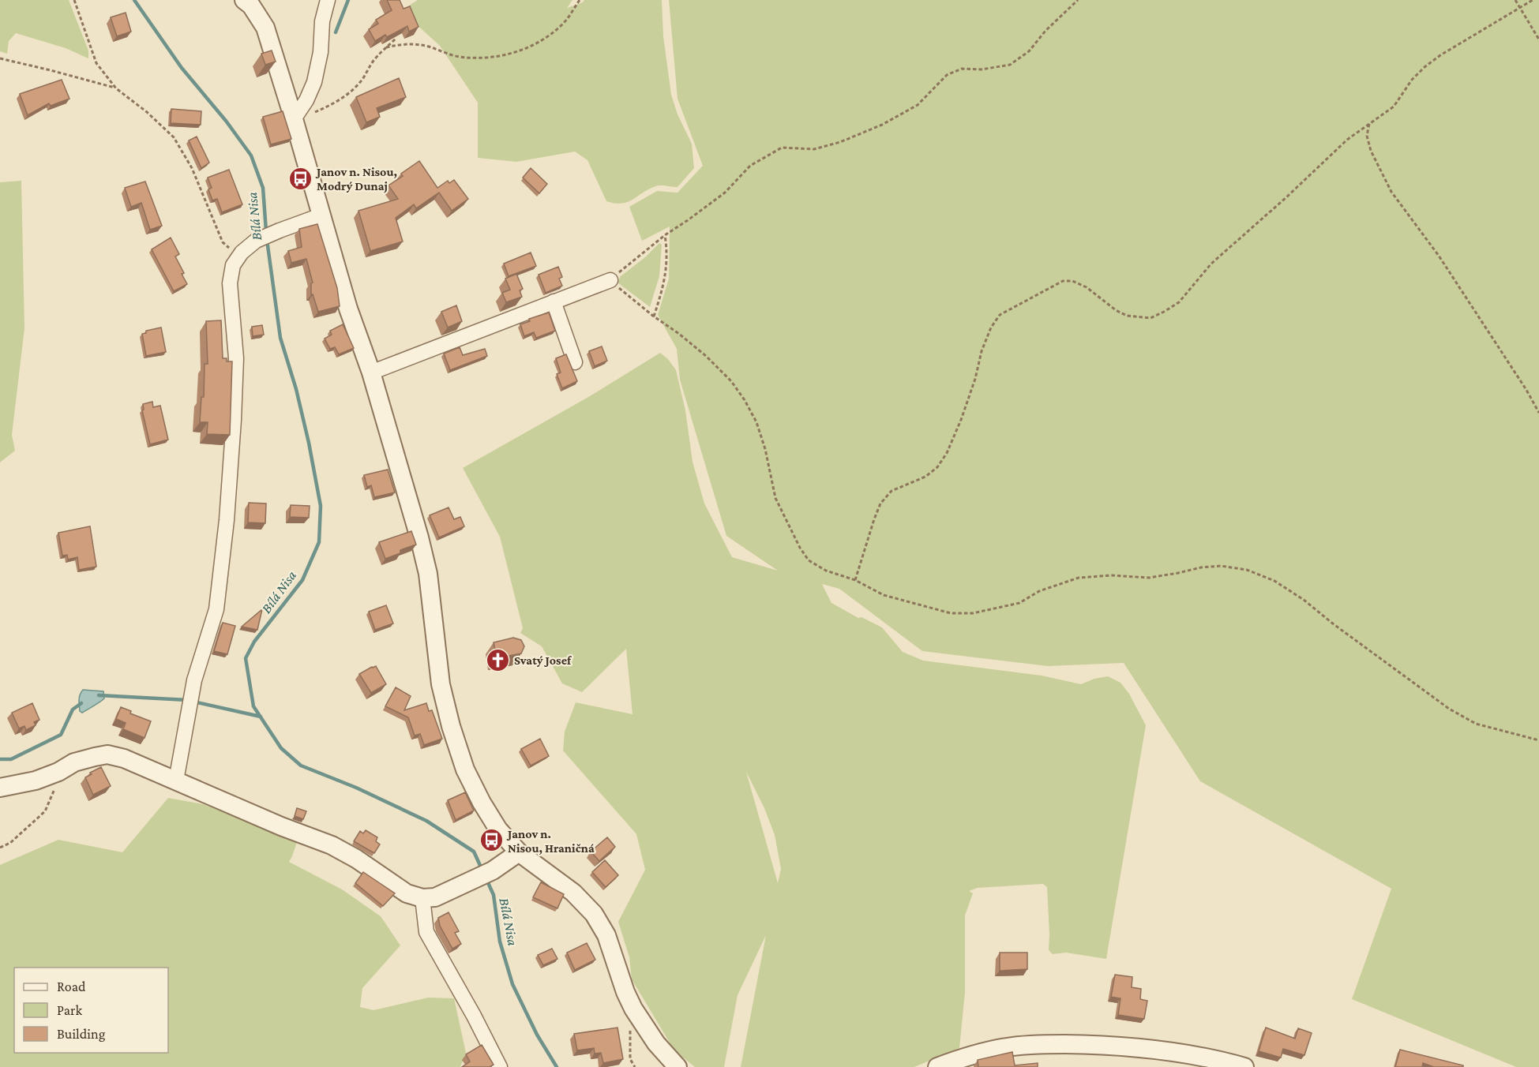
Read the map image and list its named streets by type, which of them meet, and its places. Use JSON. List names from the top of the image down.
{
  "water": ["Bílá Nisa"],
  "places": {
    "bus stop": ["Janov n. Nisou, Modrý Dunaj", "Janov n. Nisou, Hraničná"],
    "church": ["Svatý Josef"]
  },
  "legend": ["Road", "Park", "Building"]
}
